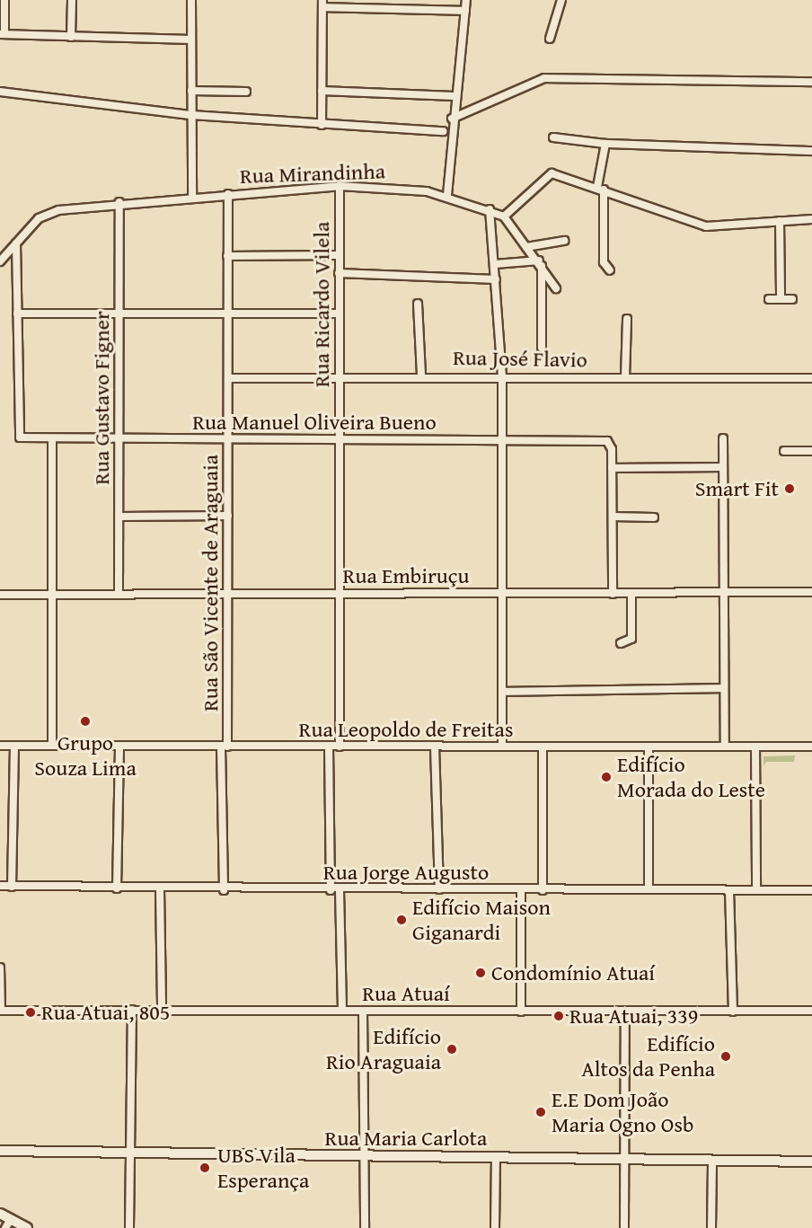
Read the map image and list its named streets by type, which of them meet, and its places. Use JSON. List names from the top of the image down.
{
  "streets": {
    "street": [
      "Rua Mirandinha",
      "Rua Ricardo Vilela",
      "Rua José Flavio",
      "Rua Gustavo Figner",
      "Rua Manuel Oliveira Bueno",
      "Rua Embiruçu",
      "Rua São Vicente de Araguaia",
      "Rua Leopoldo de Freitas",
      "Rua Jorge Augusto",
      "Rua Atuaí",
      "Rua Maria Carlota"
    ]
  },
  "crossings": [
    ["Rua Mirandinha", "Rua Ricardo Vilela"],
    ["Rua Mirandinha", "Rua Gustavo Figner"],
    ["Rua Mirandinha", "Rua São Vicente de Araguaia"],
    ["Rua Ricardo Vilela", "Rua José Flavio"],
    ["Rua Ricardo Vilela", "Rua Manuel Oliveira Bueno"],
    ["Rua Ricardo Vilela", "Rua Embiruçu"],
    ["Rua Ricardo Vilela", "Rua Leopoldo de Freitas"],
    ["Rua José Flavio", "Rua São Vicente de Araguaia"],
    ["Rua Gustavo Figner", "Rua Manuel Oliveira Bueno"],
    ["Rua Gustavo Figner", "Rua Embiruçu"],
    ["Rua Manuel Oliveira Bueno", "Rua São Vicente de Araguaia"],
    ["Rua Embiruçu", "Rua São Vicente de Araguaia"],
    ["Rua São Vicente de Araguaia", "Rua Leopoldo de Freitas"],
    ["Rua São Vicente de Araguaia", "Rua Jorge Augusto"]
  ],
  "places": [
    "Smart Fit",
    "Grupo Souza Lima",
    "Edifício Morada do Leste",
    "Edifício Maison Giganardi",
    "Condomínio Atuaí",
    "Rua Atuai, 805",
    "Rua Atuai, 339",
    "Edifício Rio Araguaia",
    "Edifício Altos da Penha",
    "E.E Dom João Maria Ogno Osb",
    "UBS Vila Esperança"
  ]
}
